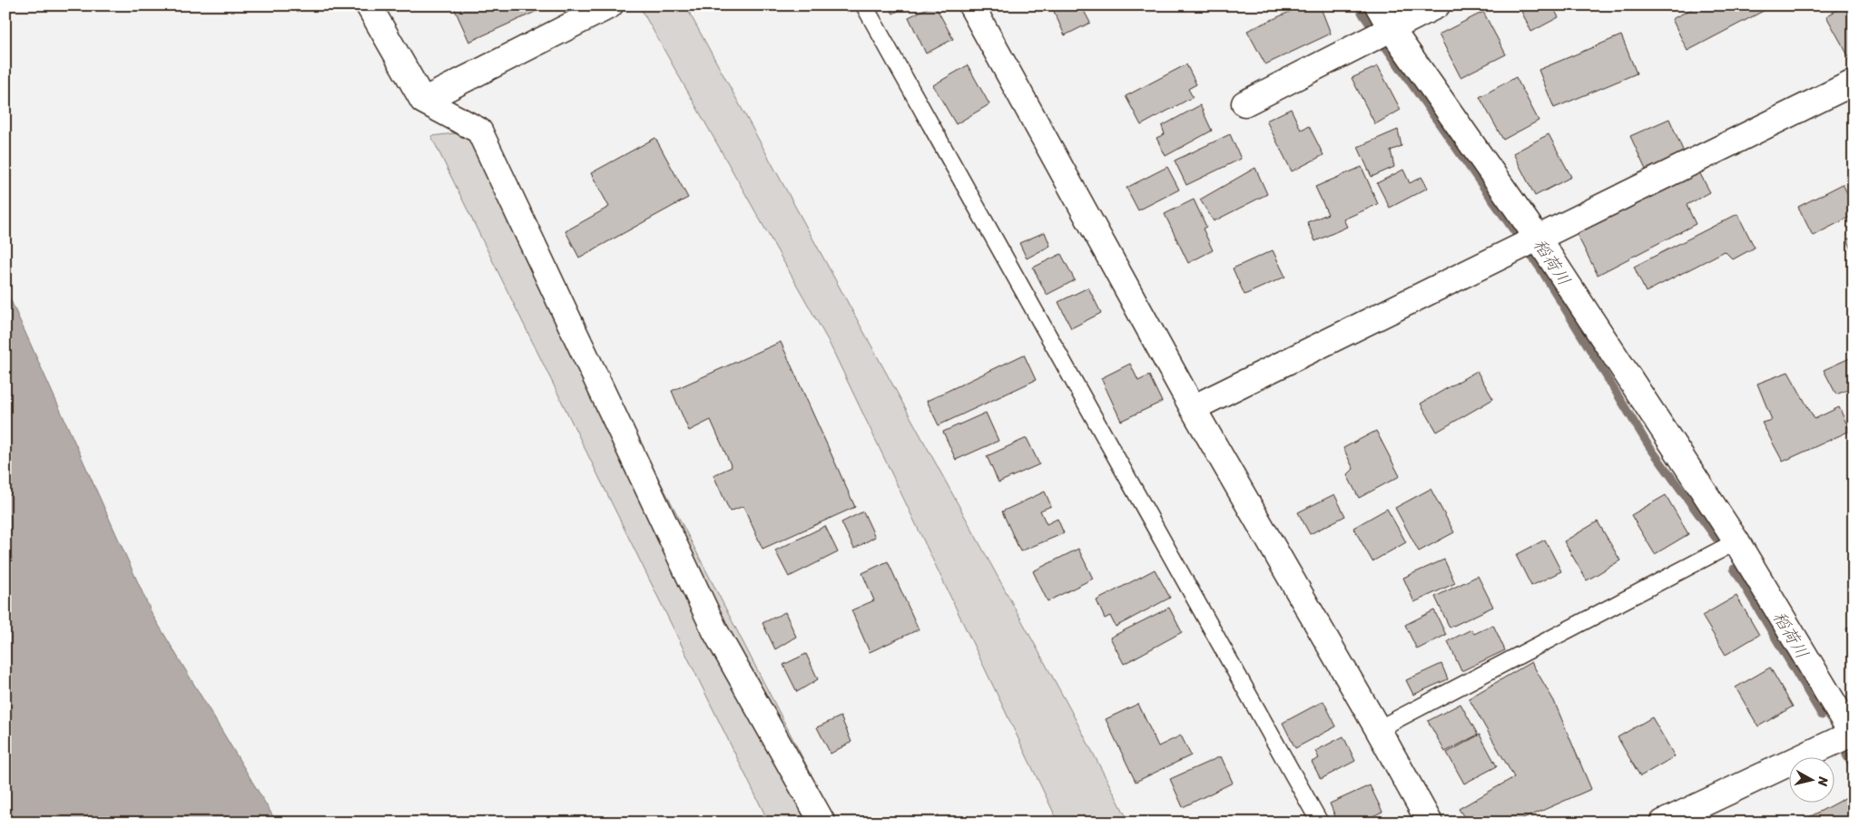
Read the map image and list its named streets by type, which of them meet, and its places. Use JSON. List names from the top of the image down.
{
  "water": ["稻荷川"],
  "north": "right"
}
